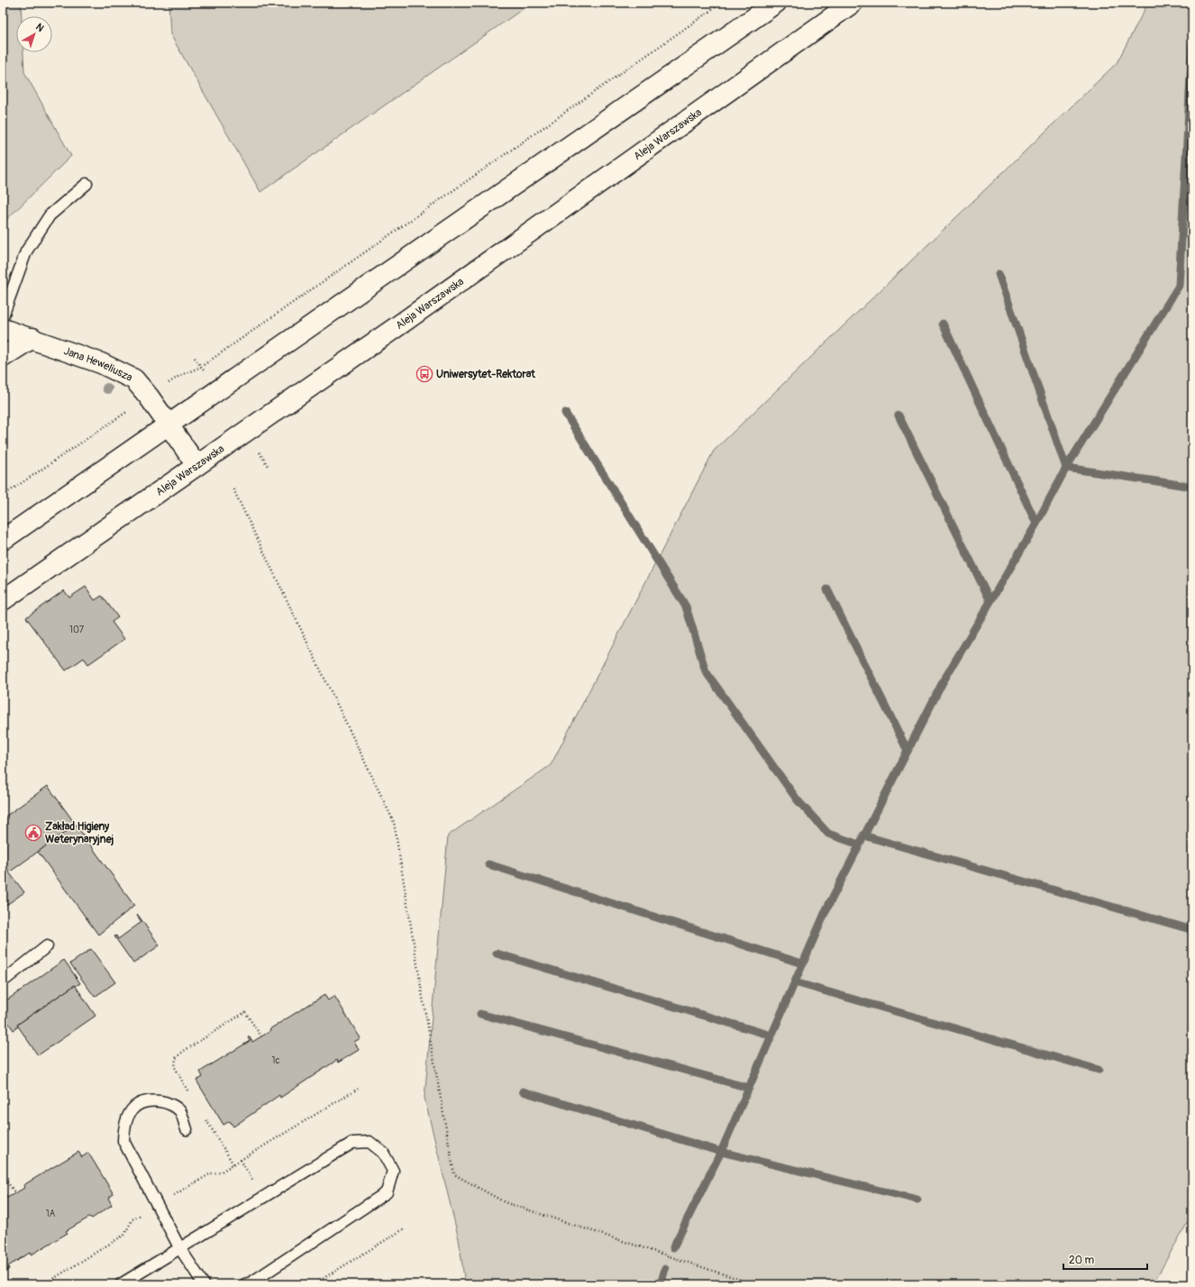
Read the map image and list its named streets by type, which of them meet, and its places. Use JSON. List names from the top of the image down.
{
  "streets": {
    "main road": ["Aleja Warszawska", "Jana Heweliusza"]
  },
  "crossings": [
    ["Aleja Warszawska", "Jana Heweliusza"]
  ],
  "places": {
    "bus stop": ["Uniwersytet-Rektorat"],
    "public building": ["Zakład Higieny Weterynaryjnej"]
  },
  "house_numbers": ["107", "1c", "1A"],
  "scale_bar": "20 m",
  "north": "top right"
}
